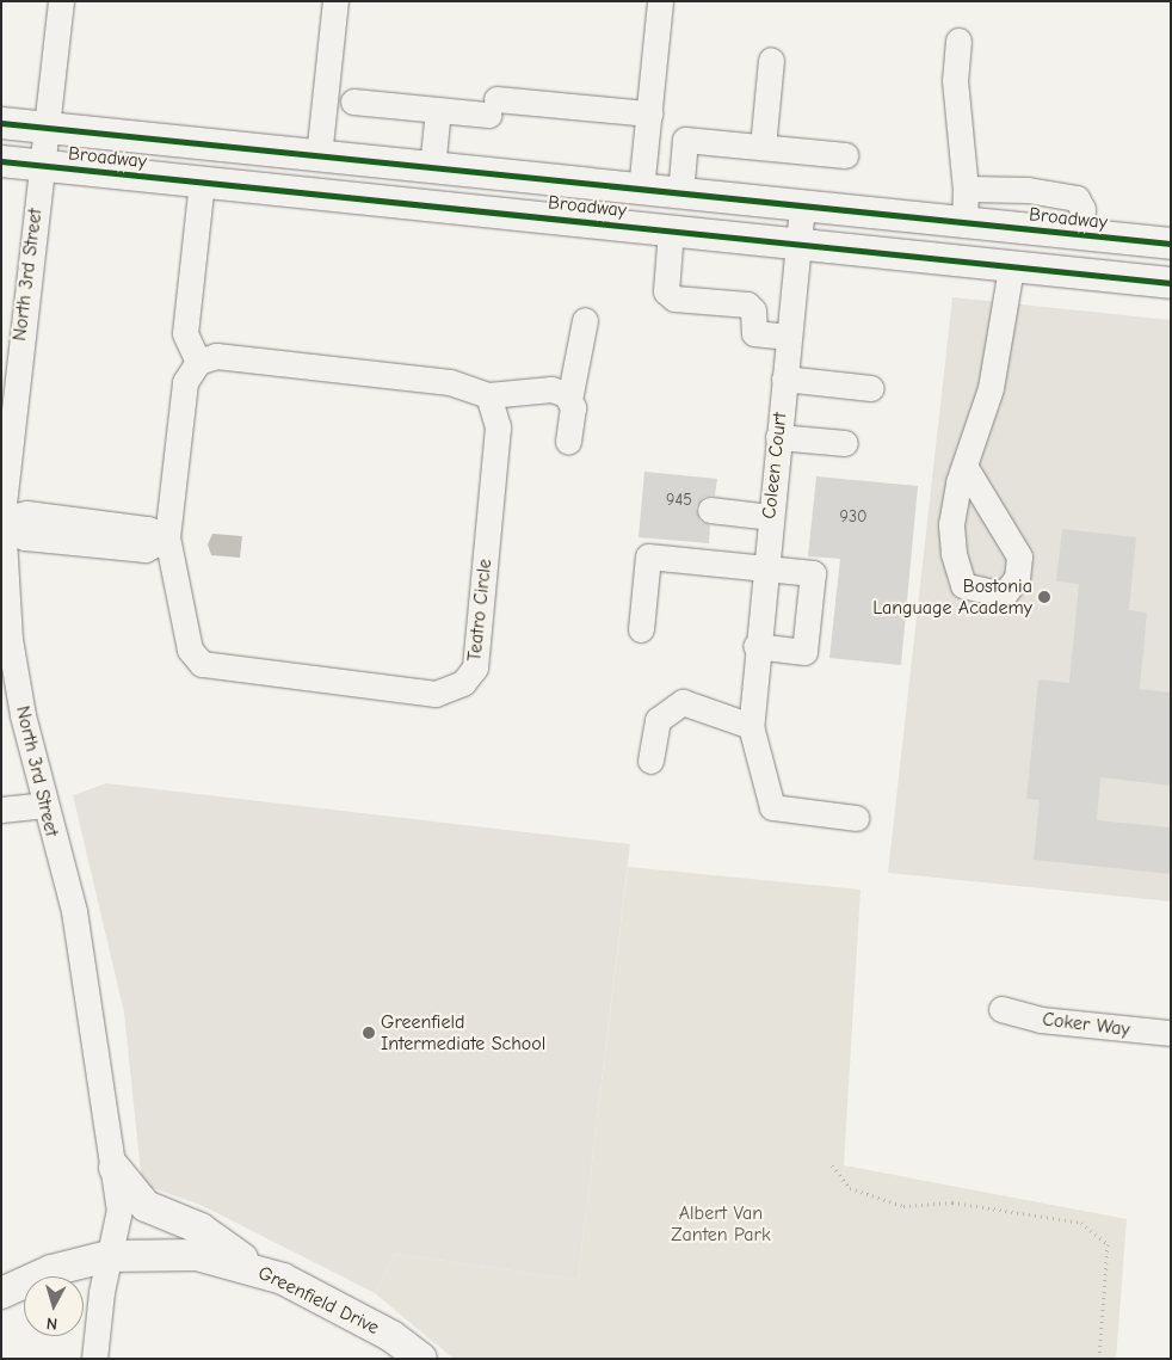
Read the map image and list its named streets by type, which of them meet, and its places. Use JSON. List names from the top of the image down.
{
  "streets": {
    "main road": ["Broadway", "Greenfield Drive"],
    "street": [
      "North 3rd Street",
      "Coleen Court",
      "Teatro Circle",
      "Coker Way"
    ]
  },
  "crossings": [
    ["Broadway", "North 3rd Street"],
    ["Broadway", "Coleen Court"],
    ["North 3rd Street", "Greenfield Drive"]
  ],
  "parks": ["Albert Van Zanten Park"],
  "places": ["Bostonia Language Academy", "Greenfield Intermediate School"],
  "house_numbers": ["945", "930"],
  "north": "bottom"
}
